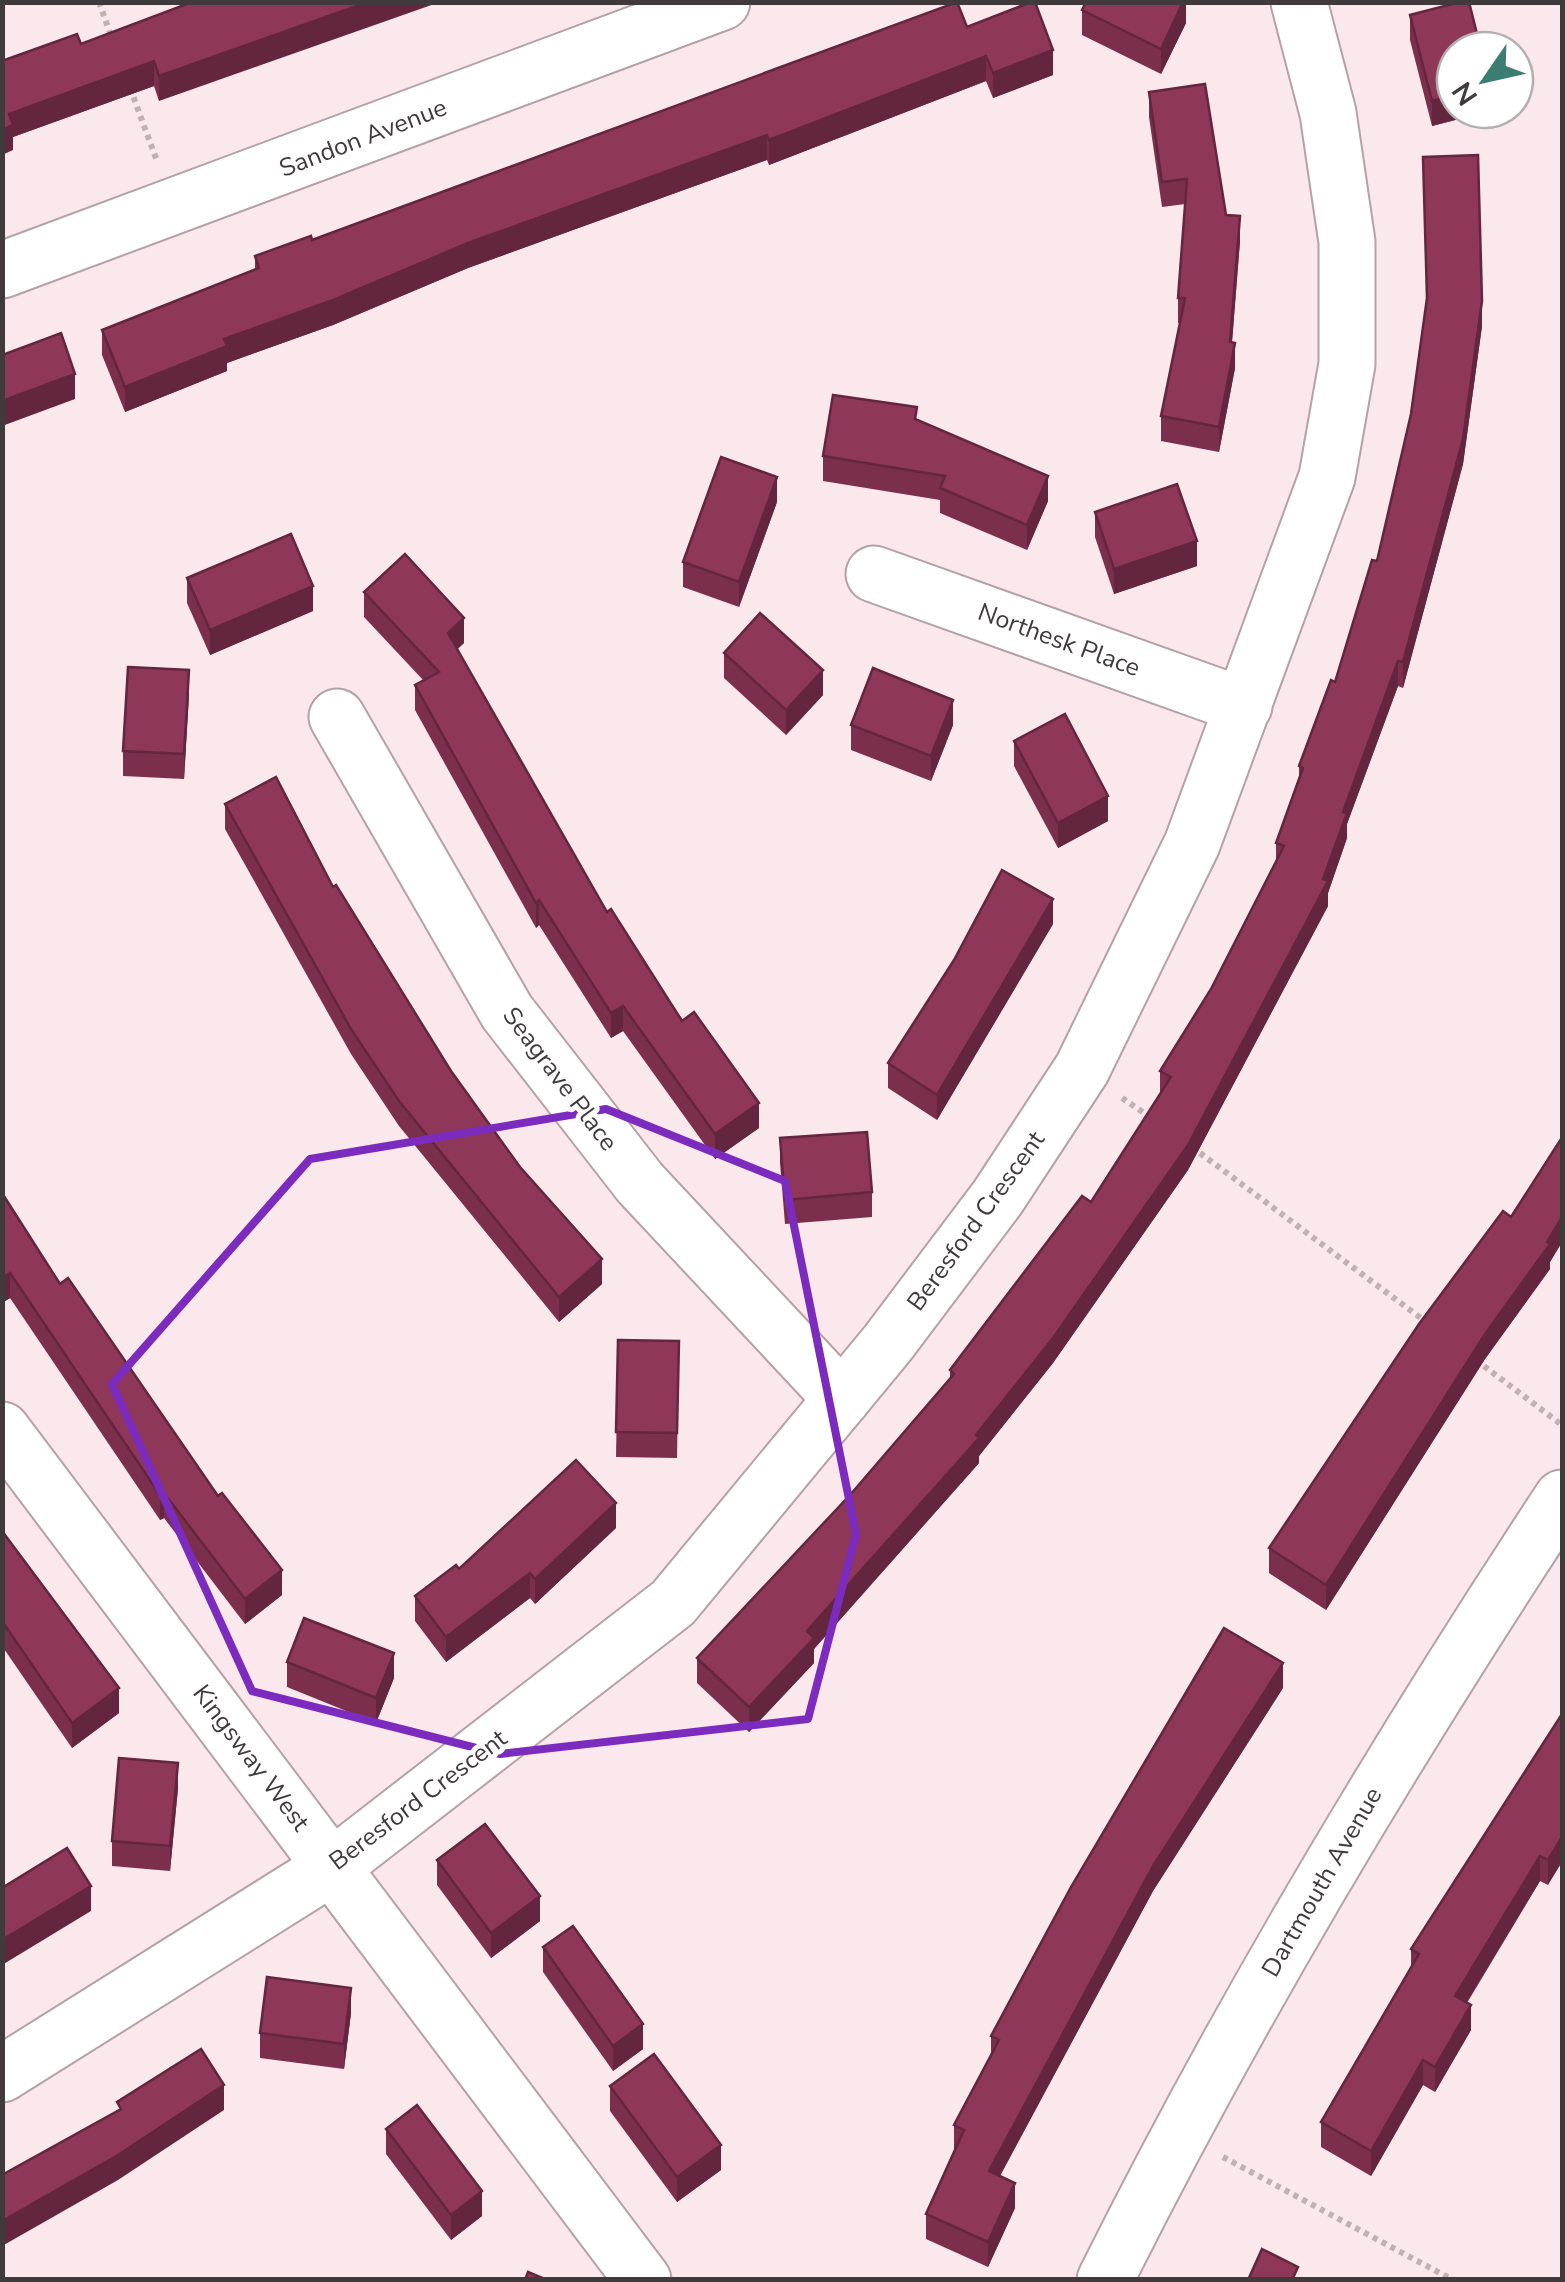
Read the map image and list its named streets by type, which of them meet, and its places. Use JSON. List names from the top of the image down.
{
  "streets": {
    "street": [
      "Sandon Avenue",
      "Northesk Place",
      "Seagrave Place",
      "Beresford Crescent",
      "Kingsway West",
      "Dartmouth Avenue"
    ]
  },
  "crossings": [
    ["Northesk Place", "Beresford Crescent"],
    ["Seagrave Place", "Beresford Crescent"],
    ["Beresford Crescent", "Kingsway West"]
  ],
  "north": "bottom left"
}
